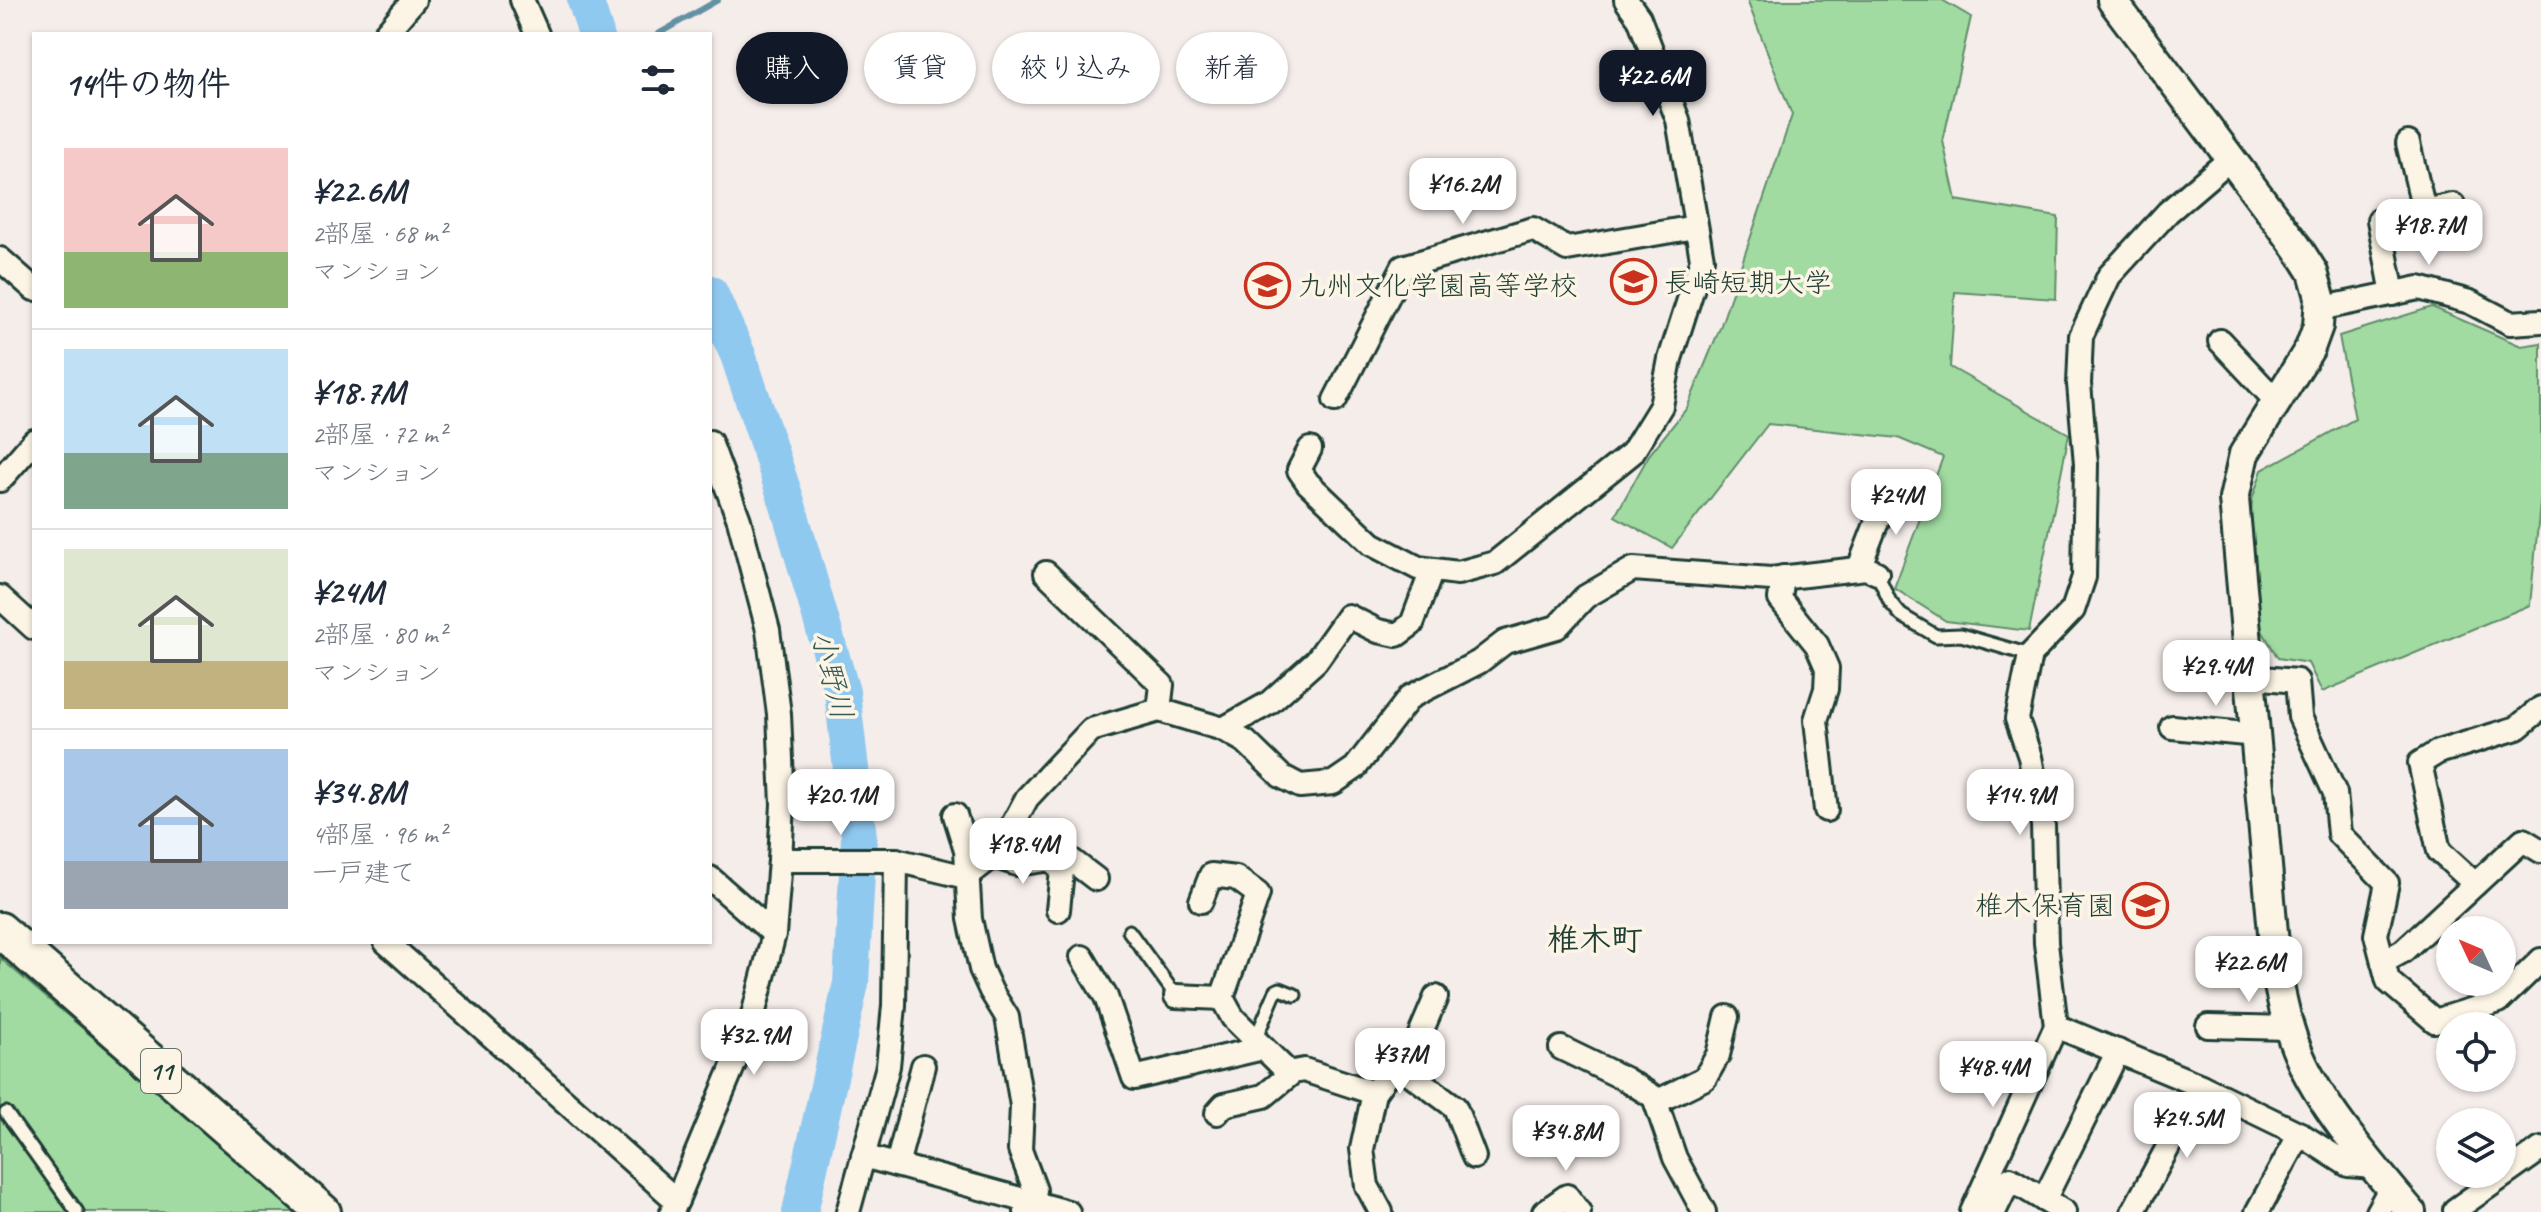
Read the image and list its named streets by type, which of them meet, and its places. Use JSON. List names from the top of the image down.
{
  "streets": {
    "main road": ["11"]
  },
  "districts": ["椎木町"],
  "water": ["小野川"],
  "places": {
    "school or university": ["長崎短期大学", "九州文化学園高等学校", "椎木保育園"]
  },
  "north": "top left",
  "page": {
    "chip": [
      "購入",
      "賃貸",
      "絞り込み",
      "新着"
    ],
    "heading": "14件の物件",
    "price": [
      "¥22.6M",
      "¥16.2M",
      "¥18.7M",
      "¥24M",
      "¥29.4M",
      "¥20.1M",
      "¥14.9M",
      "¥18.4M",
      "¥22.6M",
      "¥32.9M",
      "¥37M",
      "¥48.4M",
      "¥24.5M",
      "¥34.8M"
    ],
    "list": [
      {
        "name": "¥22.6M",
        "note": "2部屋 · 68 m² · マンション"
      },
      {
        "name": "¥18.7M",
        "note": "2部屋 · 72 m² · マンション"
      },
      {
        "name": "¥24M",
        "note": "2部屋 · 80 m² · マンション"
      },
      {
        "name": "¥34.8M",
        "note": "4部屋 · 96 m² · 一戸建て"
      }
    ]
  }
}
